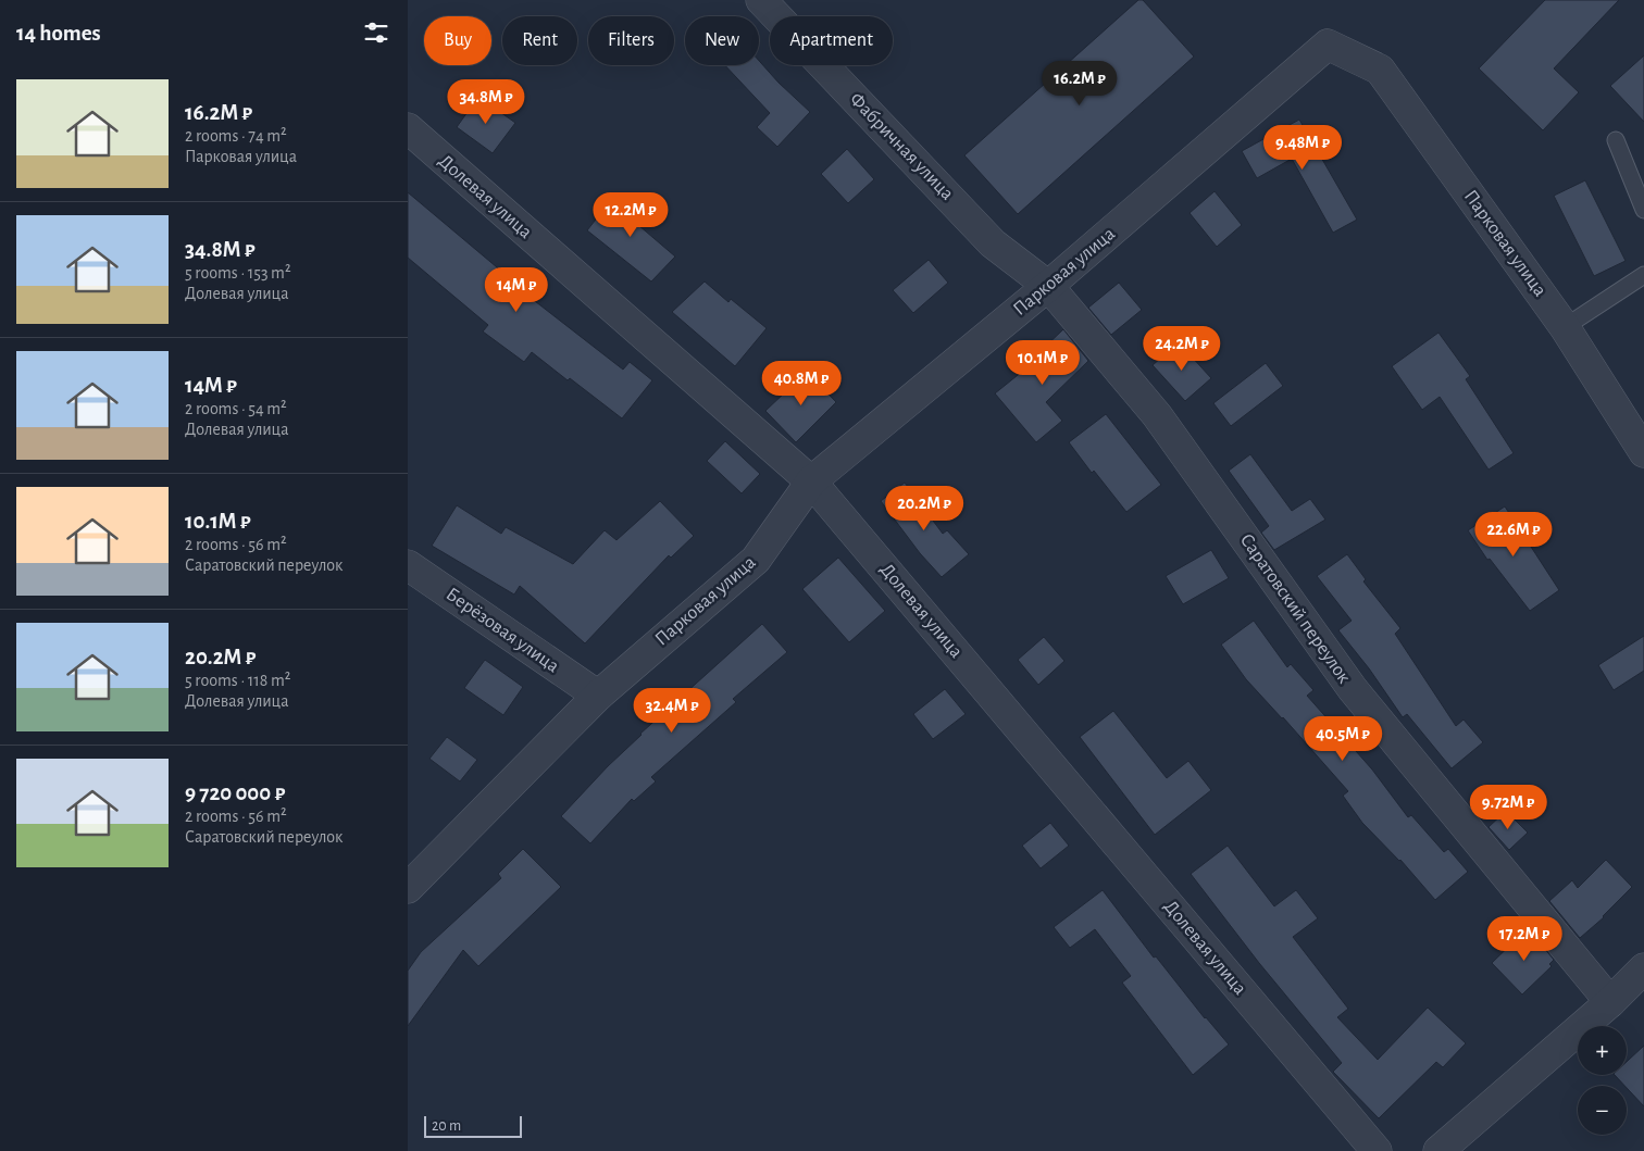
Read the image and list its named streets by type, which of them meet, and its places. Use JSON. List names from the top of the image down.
{
  "streets": {
    "street": [
      "Фабричная улица",
      "Долевая улица",
      "Парковая улица",
      "Саратовский переулок",
      "Берёзовая улица"
    ]
  },
  "crossings": [
    ["Фабричная улица", "Парковая улица"],
    ["Фабричная улица", "Саратовский переулок"],
    ["Долевая улица", "Парковая улица"],
    ["Парковая улица", "Саратовский переулок"],
    ["Парковая улица", "Берёзовая улица"]
  ],
  "scale_bar": "20 m",
  "page": {
    "heading": "14 homes",
    "chip": [
      "Buy",
      "Rent",
      "Filters",
      "New",
      "Apartment"
    ],
    "price": [
      "16.2M ₽",
      "34.8M ₽",
      "9.48M ₽",
      "12.2M ₽",
      "14M ₽",
      "24.2M ₽",
      "10.1M ₽",
      "40.8M ₽",
      "20.2M ₽",
      "22.6M ₽",
      "32.4M ₽",
      "40.5M ₽",
      "9.72M ₽",
      "17.2M ₽"
    ],
    "list": [
      {
        "name": "16.2M ₽",
        "note": "2 rooms · 74 m² · Парковая улица"
      },
      {
        "name": "34.8M ₽",
        "note": "5 rooms · 153 m² · Долевая улица"
      },
      {
        "name": "14M ₽",
        "note": "2 rooms · 54 m² · Долевая улица"
      },
      {
        "name": "10.1M ₽",
        "note": "2 rooms · 56 m² · Саратовский переулок"
      },
      {
        "name": "20.2M ₽",
        "note": "5 rooms · 118 m² · Долевая улица"
      },
      {
        "name": "9 720 000 ₽",
        "note": "2 rooms · 56 m² · Саратовский переулок"
      }
    ],
    "map_buttons": ["+", "−"],
    "scale": "20 m"
  }
}
